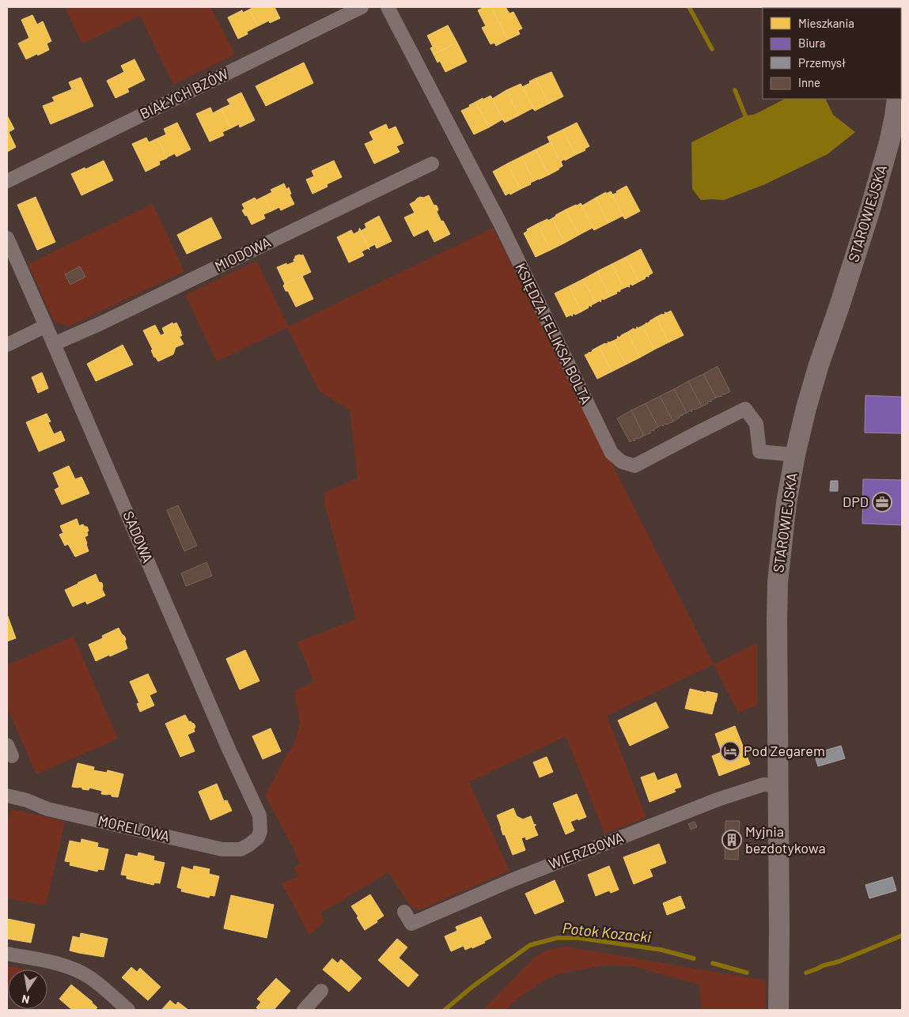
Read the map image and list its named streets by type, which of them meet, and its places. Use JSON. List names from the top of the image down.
{
  "streets": {
    "street": [
      "BIAŁYCH BZÓW",
      "STAROWIEJSKA",
      "MIODOWA",
      "KSIĘDZA FELIKSA BOLTA",
      "SADOWA",
      "MORELOWA",
      "WIERZBOWA"
    ]
  },
  "crossings": [
    ["STAROWIEJSKA", "KSIĘDZA FELIKSA BOLTA"],
    ["STAROWIEJSKA", "WIERZBOWA"],
    ["MIODOWA", "SADOWA"],
    ["SADOWA", "MORELOWA"]
  ],
  "water": ["Potok Kozacki"],
  "places": {
    "office": ["DPD"],
    "hotel": ["Pod Zegarem"],
    "building": ["Myjnia bezdotykowa"]
  },
  "legend": [
    "Mieszkania",
    "Biura",
    "Przemysł",
    "Inne"
  ],
  "north": "bottom"
}
